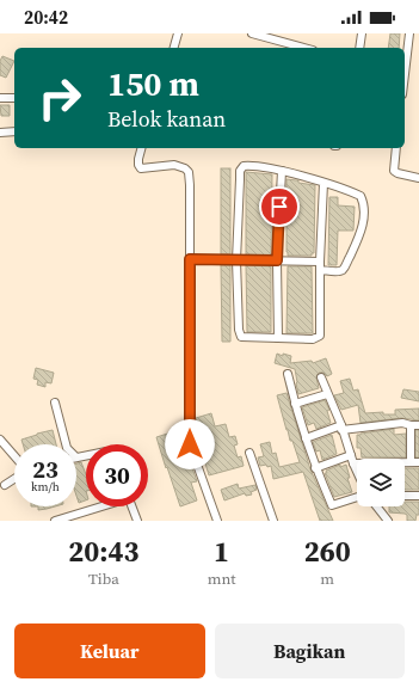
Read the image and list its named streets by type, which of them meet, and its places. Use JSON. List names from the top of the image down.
{
  "page": {
    "status": "20:42",
    "turn": ["150 m", "Belok kanan"],
    "speed": "23 km/h",
    "limit": "30",
    "eta": [
      "20:43",
      "Tiba",
      "1",
      "mnt",
      "260",
      "m"
    ],
    "buttons": ["Keluar", "Bagikan"]
  }
}
